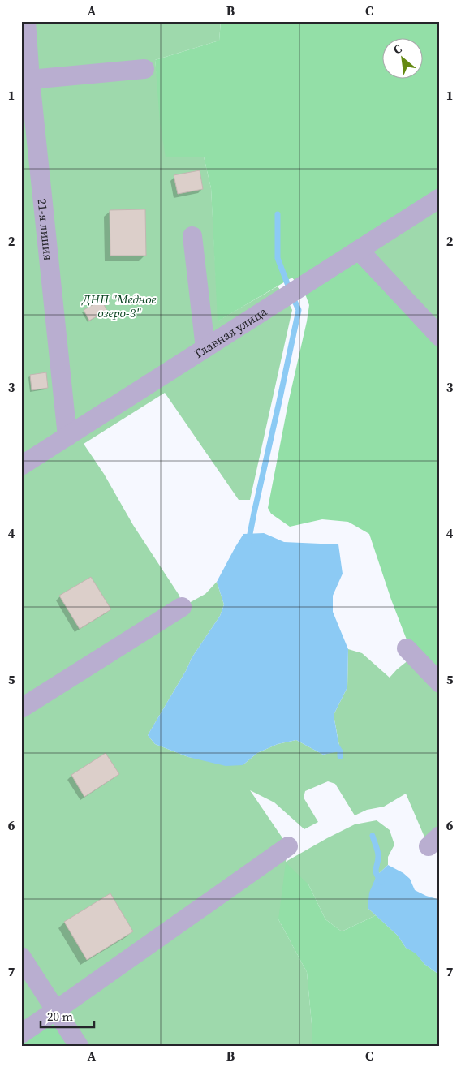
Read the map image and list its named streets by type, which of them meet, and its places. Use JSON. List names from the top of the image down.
{
  "streets": {
    "street": ["21-я линия", "Главная улица"]
  },
  "crossings": [
    ["21-я линия", "Главная улица"]
  ],
  "parks": ["ДНП \"Медное озеро-3\""],
  "scale_bar": "20 m",
  "north": "top left",
  "grid": {
    "columns": ["A", "B", "C"],
    "rows": [
      "1",
      "2",
      "3",
      "4",
      "5",
      "6",
      "7"
    ]
  }
}
